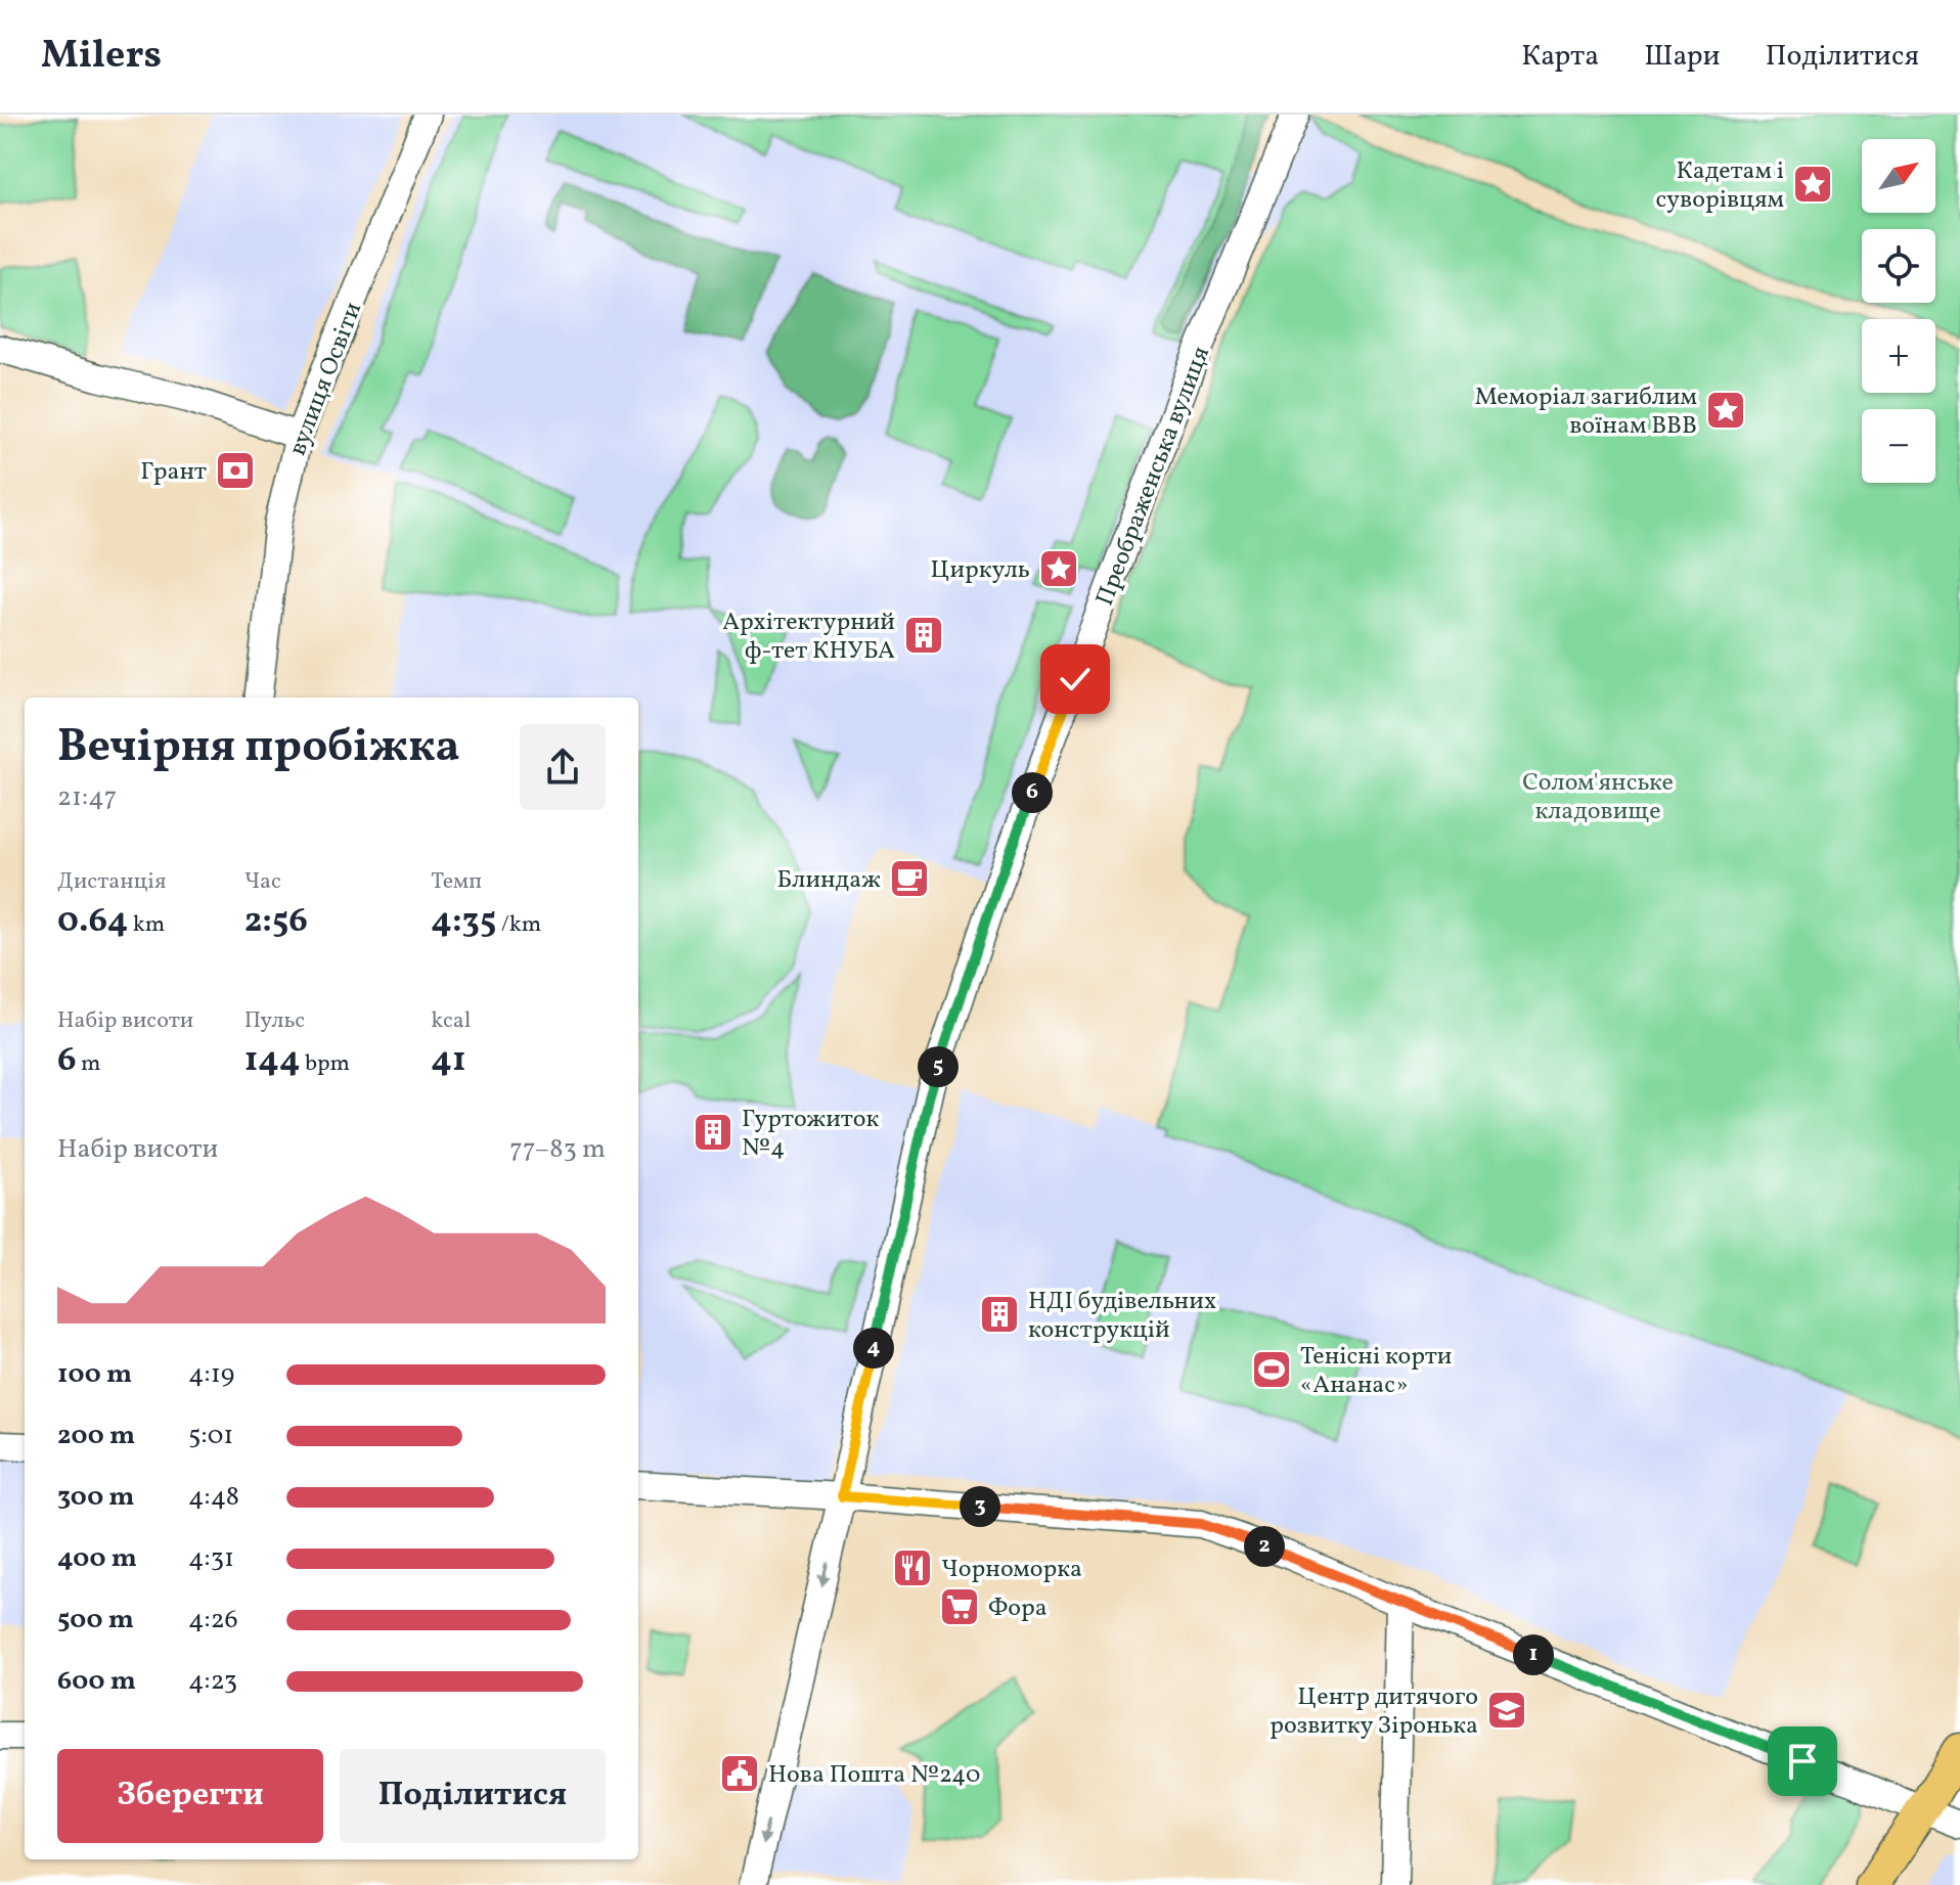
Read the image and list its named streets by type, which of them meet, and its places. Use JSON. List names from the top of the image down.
{
  "streets": {
    "street": ["вулиця Освіти", "Преображенська вулиця"]
  },
  "parks": ["Солом'янське кладовище"],
  "places": {
    "place": ["Кадетам і суворівцям", "Меморіал загиблим воїнам ВВВ", "Циркуль"],
    "bank": ["Грант"],
    "building": ["Архітектурний ф-тет КНУБА", "Гуртожиток №4", "НДІ будівельних конструкцій"],
    "cafe": ["Блиндаж"],
    "sports": ["Тенісні корти «Ананас»"],
    "restaurant": ["Чорноморка"],
    "supermarket": ["Фора"],
    "school or university": ["Центр дитячого розвитку Зіронька"],
    "public building": ["Нова Пошта №240"]
  },
  "north": "top right",
  "page": {
    "header": "Milers",
    "nav": ["Карта", "Шари", "Поділитися"],
    "map_buttons": ["+", "−"],
    "heading": ["Вечірня пробіжка", "21:47"],
    "pins": [
      "6",
      "5",
      "4",
      "3",
      "2",
      "1"
    ],
    "stats": [
      ["Дистанція", "0.64 km"],
      ["Час", "2:56"],
      ["Темп", "4:35 /km"],
      ["Набір висоти", "6 m"],
      ["Пульс", "144 bpm"],
      ["kcal", "41"]
    ],
    "chart": ["Набір висоти", "77–83 m"],
    "list": [
      {
        "name": "100 m",
        "note": "4:19"
      },
      {
        "name": "200 m",
        "note": "5:01"
      },
      {
        "name": "300 m",
        "note": "4:48"
      },
      {
        "name": "400 m",
        "note": "4:31"
      },
      {
        "name": "500 m",
        "note": "4:26"
      },
      {
        "name": "600 m",
        "note": "4:23"
      }
    ],
    "buttons": ["Зберегти", "Поділитися"]
  }
}
